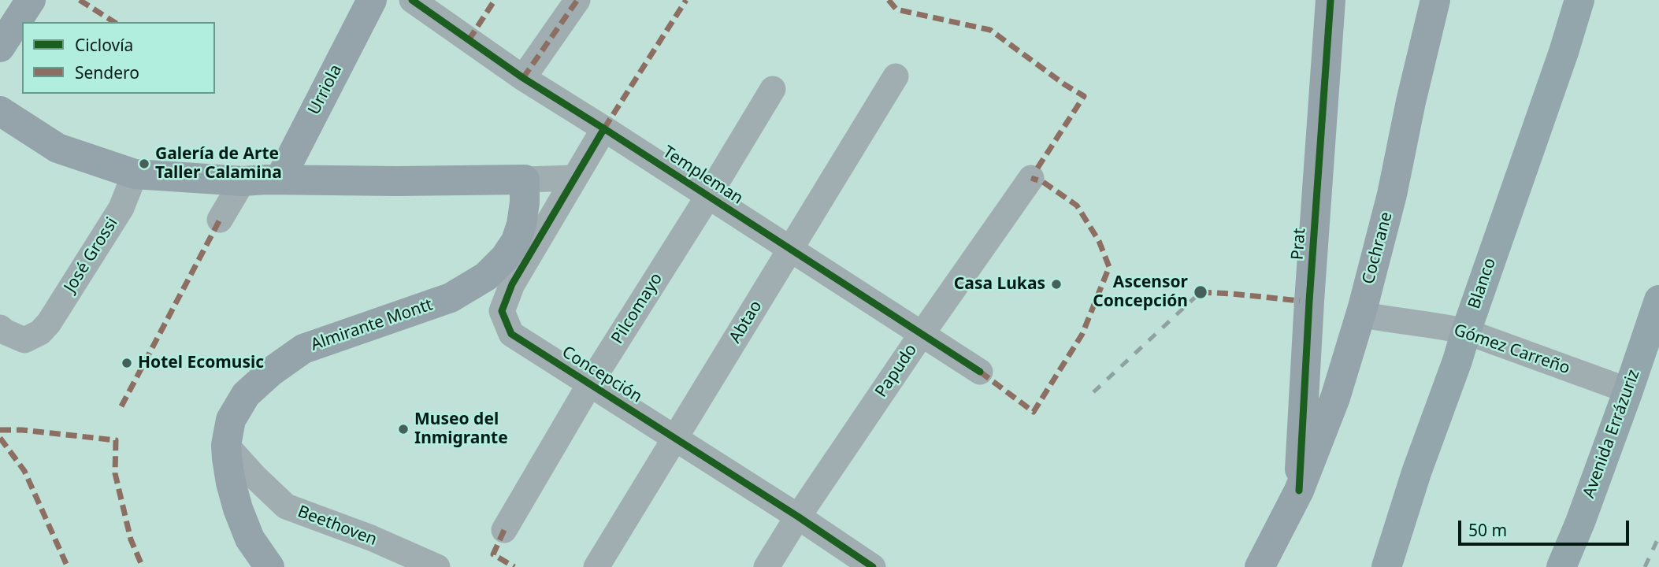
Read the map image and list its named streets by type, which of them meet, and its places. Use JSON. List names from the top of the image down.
{
  "streets": {
    "main road": [
      "Urriola",
      "Prat",
      "Cochrane",
      "Blanco",
      "Almirante Montt",
      "Avenida Errázuriz"
    ],
    "street": [
      "Templeman",
      "José Grossi",
      "Pilcomayo",
      "Abtao",
      "Gómez Carreño",
      "Papudo",
      "Concepción",
      "Beethoven"
    ]
  },
  "crossings": [
    ["Templeman", "Pilcomayo"],
    ["Templeman", "Abtao"],
    ["Templeman", "Papudo"],
    ["Templeman", "Concepción"],
    ["Prat", "Cochrane"],
    ["Cochrane", "Gómez Carreño"],
    ["Blanco", "Gómez Carreño"],
    ["Pilcomayo", "Concepción"],
    ["Abtao", "Concepción"],
    ["Almirante Montt", "Beethoven"],
    ["Gómez Carreño", "Avenida Errázuriz"],
    ["Papudo", "Concepción"]
  ],
  "places": [
    "Galería de Arte Taller Calamina",
    "Casa Lukas",
    "Ascensor Concepción",
    "Hotel Ecomusic",
    "Museo del Inmigrante"
  ],
  "legend": ["Ciclovía", "Sendero"],
  "scale_bar": "50 m"
}
